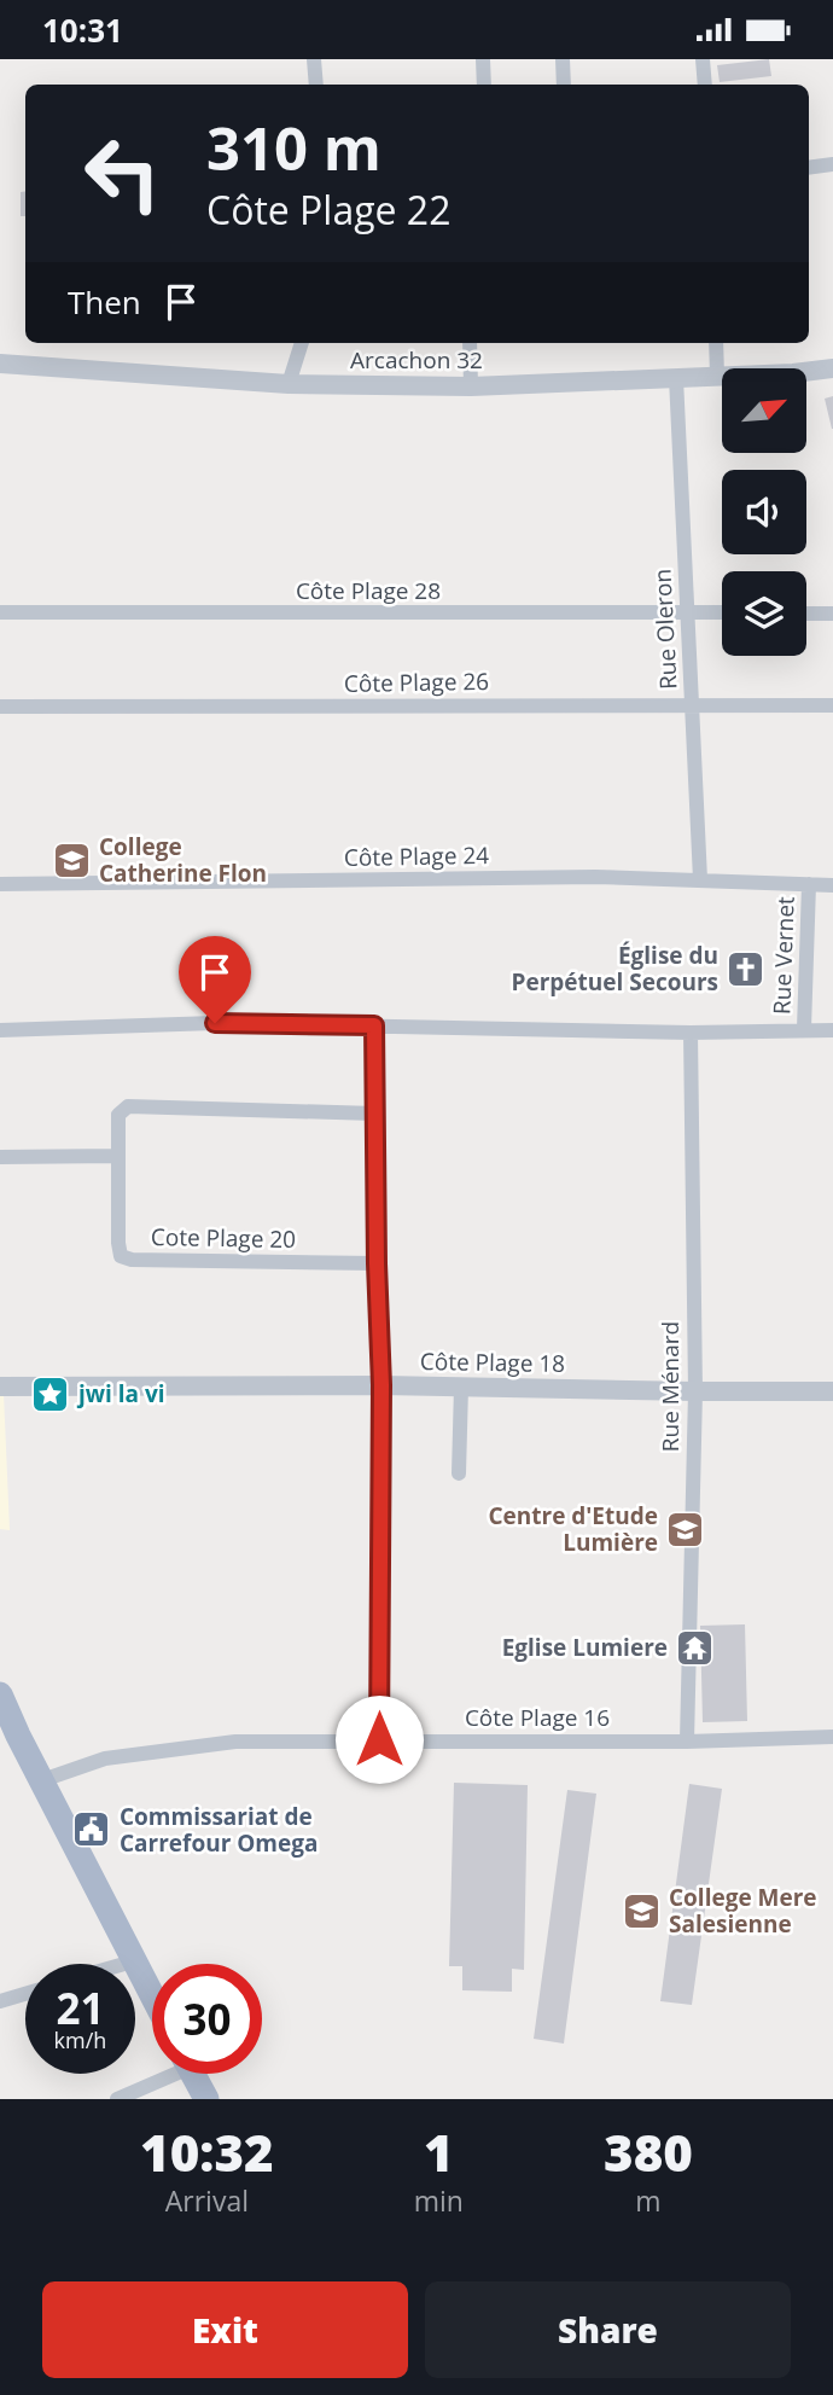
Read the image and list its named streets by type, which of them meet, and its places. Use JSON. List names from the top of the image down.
{
  "streets": {
    "street": [
      "Arcachon 32",
      "Côte Plage 28",
      "Rue Oleron",
      "Côte Plage 26",
      "Côte Plage 24",
      "Rue Vernet",
      "Cote Plage 20",
      "Côte Plage 18",
      "Rue Ménard",
      "Côte Plage 16"
    ]
  },
  "crossings": [
    ["Arcachon 32", "Rue Oleron"],
    ["Côte Plage 28", "Rue Oleron"],
    ["Rue Oleron", "Côte Plage 26"],
    ["Rue Oleron", "Côte Plage 24"],
    ["Côte Plage 24", "Rue Vernet"],
    ["Côte Plage 18", "Rue Ménard"],
    ["Rue Ménard", "Côte Plage 16"]
  ],
  "places": {
    "school or university": ["College Catherine Flon", "Centre d'Etude Lumière", "College Mere Salesienne"],
    "church": ["Église du Perpétuel Secours"],
    "place": ["jwi la vi"],
    "temple": ["Eglise Lumiere"],
    "public building": ["Commissariat de Carrefour Omega"]
  },
  "north": "top right",
  "page": {
    "status": "10:31",
    "turn": ["310 m", "Côte Plage 22"],
    "then": "Then",
    "speed": "21 km/h",
    "limit": "30",
    "eta": [
      "10:32",
      "Arrival",
      "1",
      "min",
      "380",
      "m"
    ],
    "buttons": ["Exit", "Share"]
  }
}
